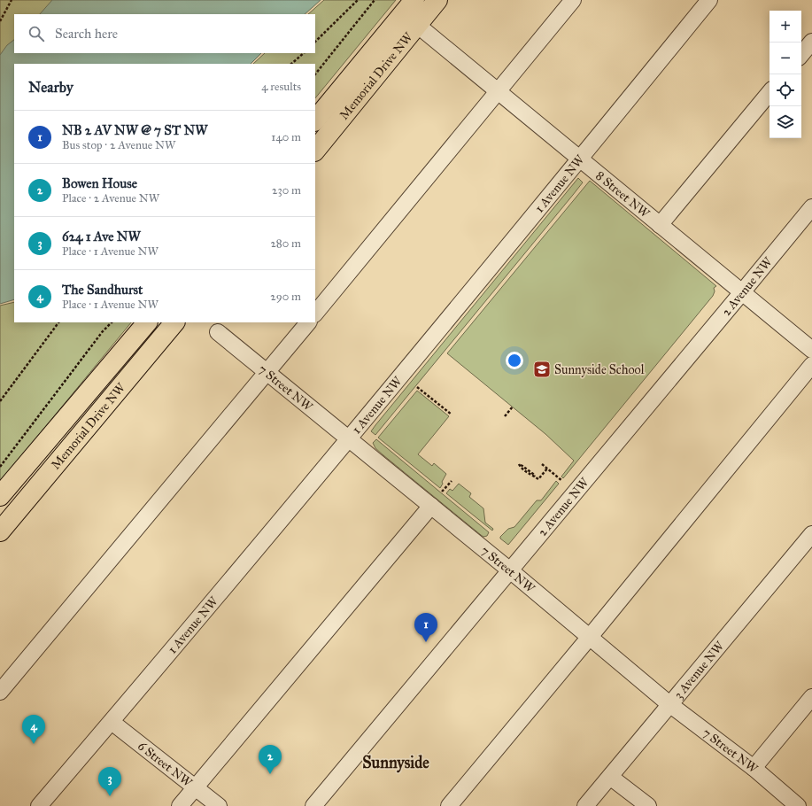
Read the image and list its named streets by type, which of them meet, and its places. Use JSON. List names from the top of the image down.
{
  "streets": {
    "main road": ["Memorial Drive NW"],
    "street": [
      "1 Avenue NW",
      "8 Street NW",
      "2 Avenue NW",
      "7 Street NW",
      "3 Avenue NW",
      "6 Street NW"
    ]
  },
  "crossings": [
    ["Memorial Drive NW", "8 Street NW"],
    ["1 Avenue NW", "8 Street NW"],
    ["1 Avenue NW", "7 Street NW"],
    ["1 Avenue NW", "6 Street NW"],
    ["8 Street NW", "2 Avenue NW"],
    ["2 Avenue NW", "7 Street NW"],
    ["7 Street NW", "3 Avenue NW"]
  ],
  "districts": ["Sunnyside"],
  "places": {
    "school or university": ["Sunnyside School"]
  },
  "page": {
    "map_buttons": ["+", "−"],
    "search": "Search here",
    "heading": ["Nearby", "4 results"],
    "list": [
      {
        "mark": "1",
        "name": "NB 2 AV NW @ 7 ST NW",
        "note": "Bus stop · 2 Avenue NW",
        "value": "140 m"
      },
      {
        "mark": "2",
        "name": "Bowen House",
        "note": "Place · 2 Avenue NW",
        "value": "230 m"
      },
      {
        "mark": "3",
        "name": "624 1 Ave NW",
        "note": "Place · 1 Avenue NW",
        "value": "280 m"
      },
      {
        "mark": "4",
        "name": "The Sandhurst",
        "note": "Place · 1 Avenue NW",
        "value": "290 m"
      }
    ],
    "pins": [
      "1",
      "4",
      "2",
      "3"
    ]
  }
}
